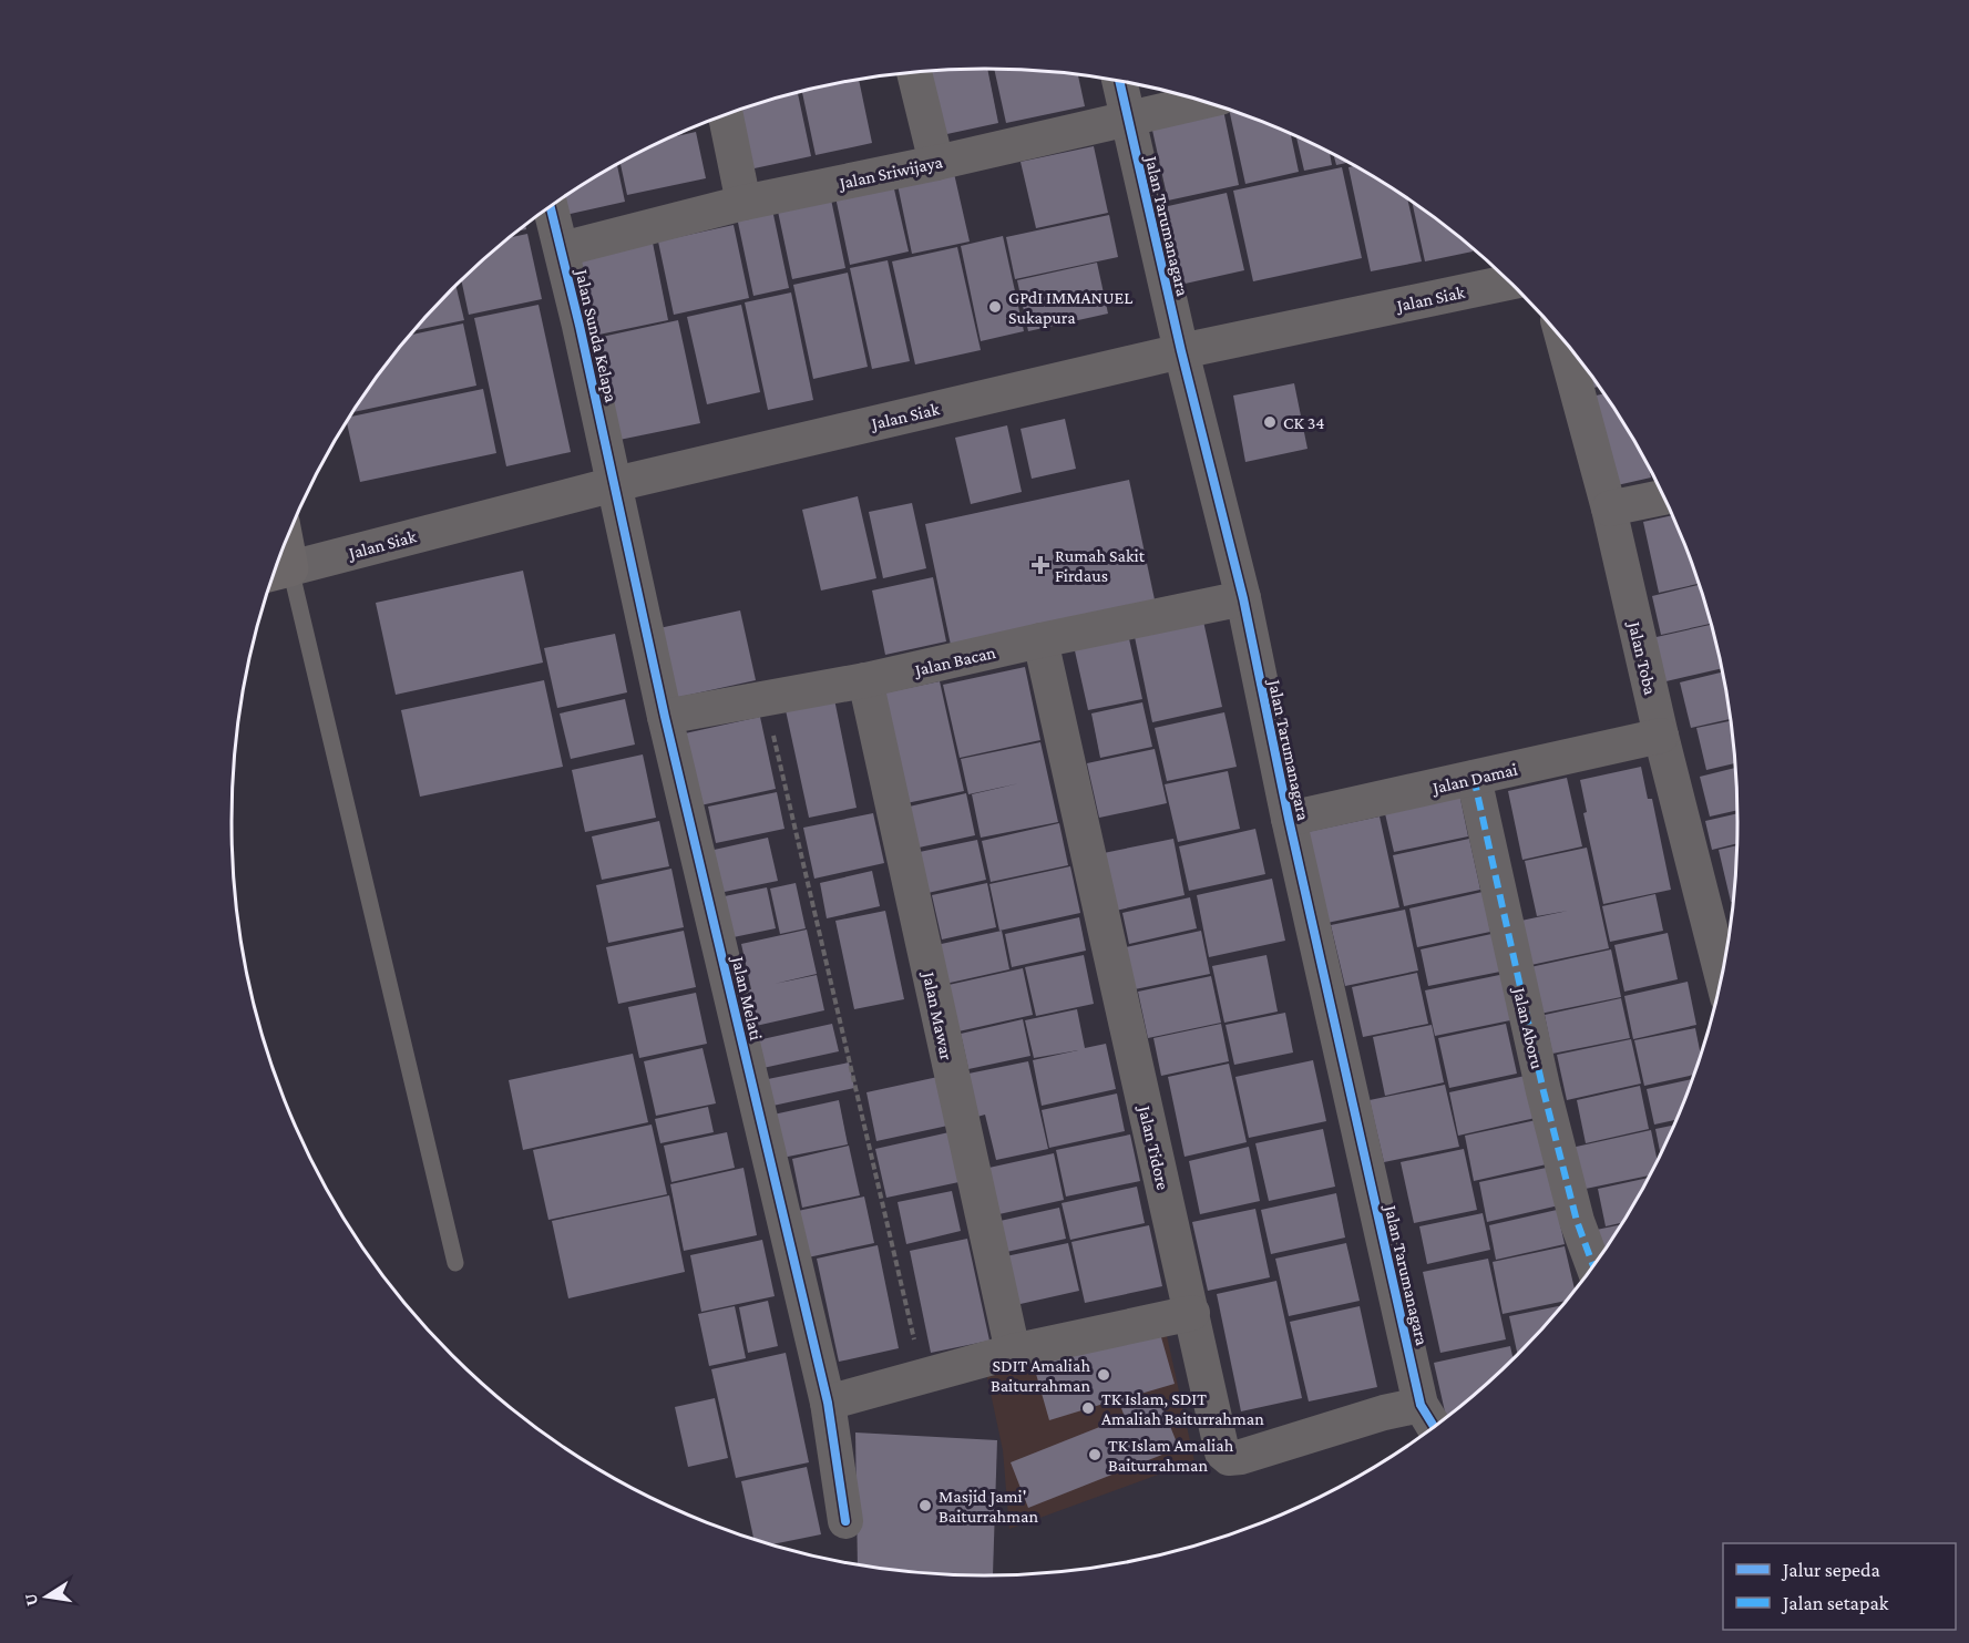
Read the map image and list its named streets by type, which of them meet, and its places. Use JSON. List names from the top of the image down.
{
  "streets": {
    "street": [
      "Jalan Sriwijaya",
      "Jalan Tarumanagara",
      "Jalan Siak",
      "Jalan Sunda Kelapa",
      "Jalan Toba",
      "Jalan Bacan",
      "Jalan Damai",
      "Jalan Melati",
      "Jalan Mawar",
      "Jalan Aboru",
      "Jalan Tidore"
    ]
  },
  "crossings": [
    ["Jalan Sriwijaya", "Jalan Tarumanagara"],
    ["Jalan Sriwijaya", "Jalan Sunda Kelapa"],
    ["Jalan Tarumanagara", "Jalan Siak"],
    ["Jalan Tarumanagara", "Jalan Bacan"],
    ["Jalan Tarumanagara", "Jalan Damai"],
    ["Jalan Tarumanagara", "Jalan Tidore"],
    ["Jalan Siak", "Jalan Sunda Kelapa"],
    ["Jalan Siak", "Jalan Melati"],
    ["Jalan Sunda Kelapa", "Jalan Melati"],
    ["Jalan Toba", "Jalan Damai"],
    ["Jalan Bacan", "Jalan Melati"],
    ["Jalan Bacan", "Jalan Mawar"],
    ["Jalan Bacan", "Jalan Tidore"],
    ["Jalan Damai", "Jalan Aboru"]
  ],
  "places": {
    "other": [
      "GPdI IMMANUEL Sukapura",
      "CK 34",
      "SDIT Amaliah Baiturrahman",
      "TK Islam, SDIT Amaliah Baiturrahman",
      "TK Islam Amaliah Baiturrahman",
      "Masjid Jami' Baiturrahman"
    ],
    "health": ["Rumah Sakit Firdaus"]
  },
  "legend": ["Jalur sepeda", "Jalan setapak"],
  "north": "left"
}
